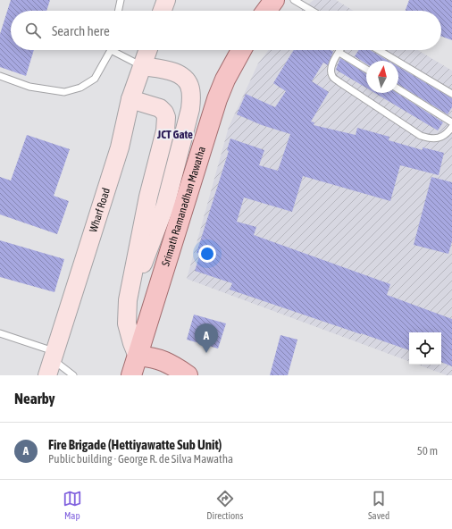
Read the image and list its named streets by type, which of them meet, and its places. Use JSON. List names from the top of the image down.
{
  "streets": {
    "main road": ["Srimath Ramanadhan Mawatha"],
    "street": ["Wharf Road"]
  },
  "districts": ["JCT Gate"],
  "north": "top",
  "page": {
    "search": "Search here",
    "pins": "A",
    "heading": "Nearby",
    "list": [
      {
        "mark": "A",
        "name": "Fire Brigade (Hettiyawatte Sub Unit)",
        "note": "Public building · George R. de Silva Mawatha",
        "value": "50 m"
      }
    ],
    "nav": ["Map", "Directions", "Saved"]
  }
}
